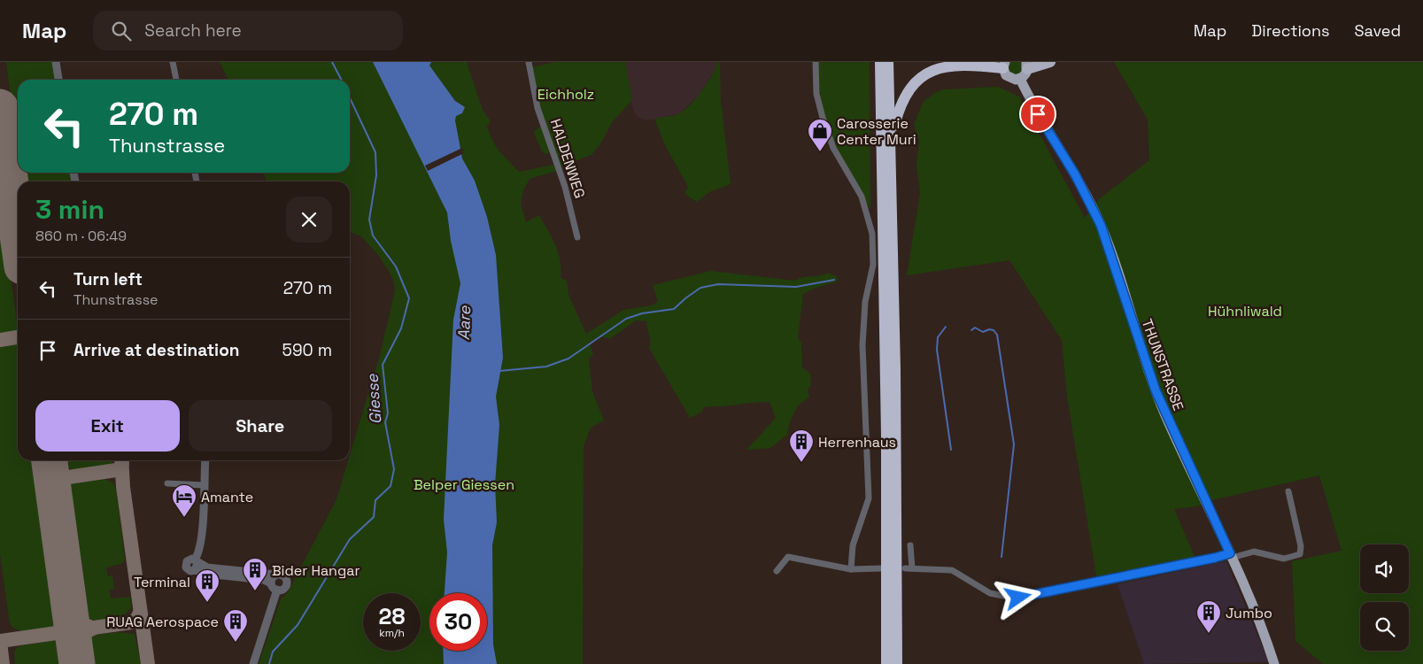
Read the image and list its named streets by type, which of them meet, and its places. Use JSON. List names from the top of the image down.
{
  "streets": {
    "main road": ["THUNSTRASSE"],
    "street": ["HALDENWEG"]
  },
  "water": ["Aare", "Giesse"],
  "parks": ["Eichholz", "Hühnliwald", "Belper Giessen"],
  "places": {
    "shop": ["Carosserie Center Muri"],
    "building": [
      "Herrenhaus",
      "Bider Hangar",
      "Terminal",
      "Jumbo",
      "RUAG Aerospace"
    ],
    "hotel": ["Amante"]
  },
  "page": {
    "header": "Map",
    "search": "Search here",
    "nav": ["Map", "Directions", "Saved"],
    "turn": ["270 m", "Thunstrasse"],
    "heading": ["3 min", "860 m · 06:49"],
    "list": [
      {
        "name": "Turn left",
        "note": "Thunstrasse",
        "value": "270 m"
      },
      {
        "name": "Arrive at destination",
        "value": "590 m"
      }
    ],
    "buttons": ["Exit", "Share"],
    "speed": "28 km/h",
    "limit": "30"
  }
}
